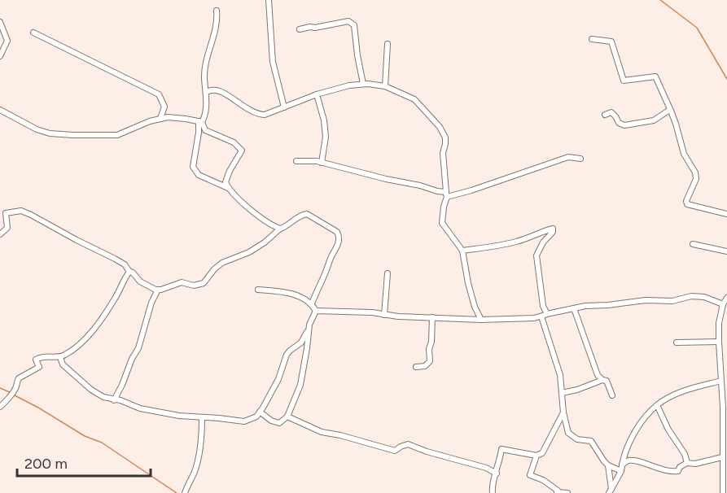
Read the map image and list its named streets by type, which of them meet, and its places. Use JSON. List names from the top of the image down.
{
  "scale_bar": "200 m"
}
